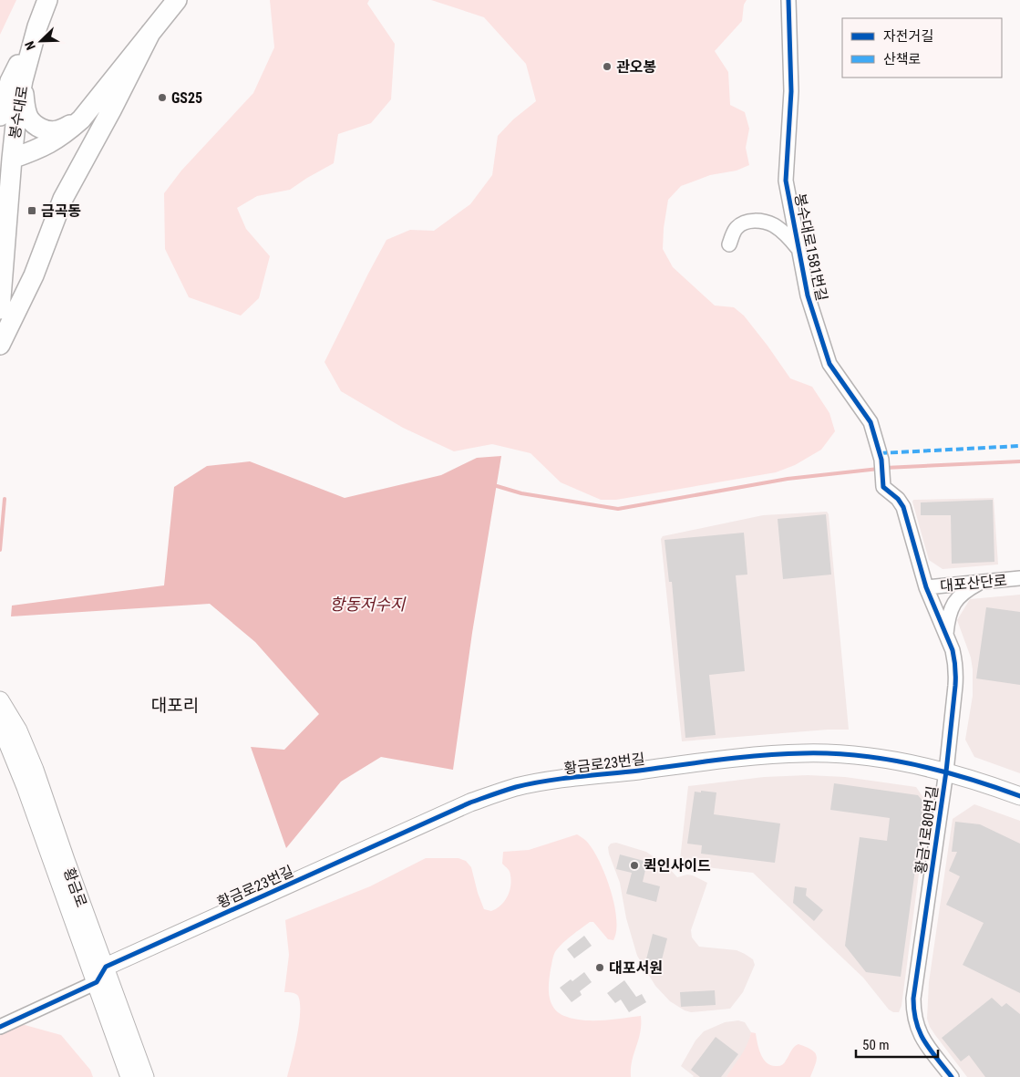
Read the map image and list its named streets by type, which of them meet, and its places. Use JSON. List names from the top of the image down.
{
  "streets": {
    "main road": ["봉수대로"],
    "street": [
      "봉수대로1581번길",
      "대포산단로",
      "황금로23번길",
      "황금1로80번길",
      "황금로"
    ]
  },
  "crossings": [
    ["봉수대로1581번길", "황금1로80번길"],
    ["대포산단로", "황금1로80번길"],
    ["황금로23번길", "황금1로80번길"],
    ["황금로23번길", "황금로"]
  ],
  "districts": ["대포리"],
  "water": ["항동저수지"],
  "places": {
    "other": [
      "관오봉",
      "GS25",
      "퀵인사이드",
      "대포서원"
    ],
    "transit": ["금곡동"]
  },
  "legend": ["자전거길", "산책로"],
  "scale_bar": "50 m",
  "north": "bottom left"
}
